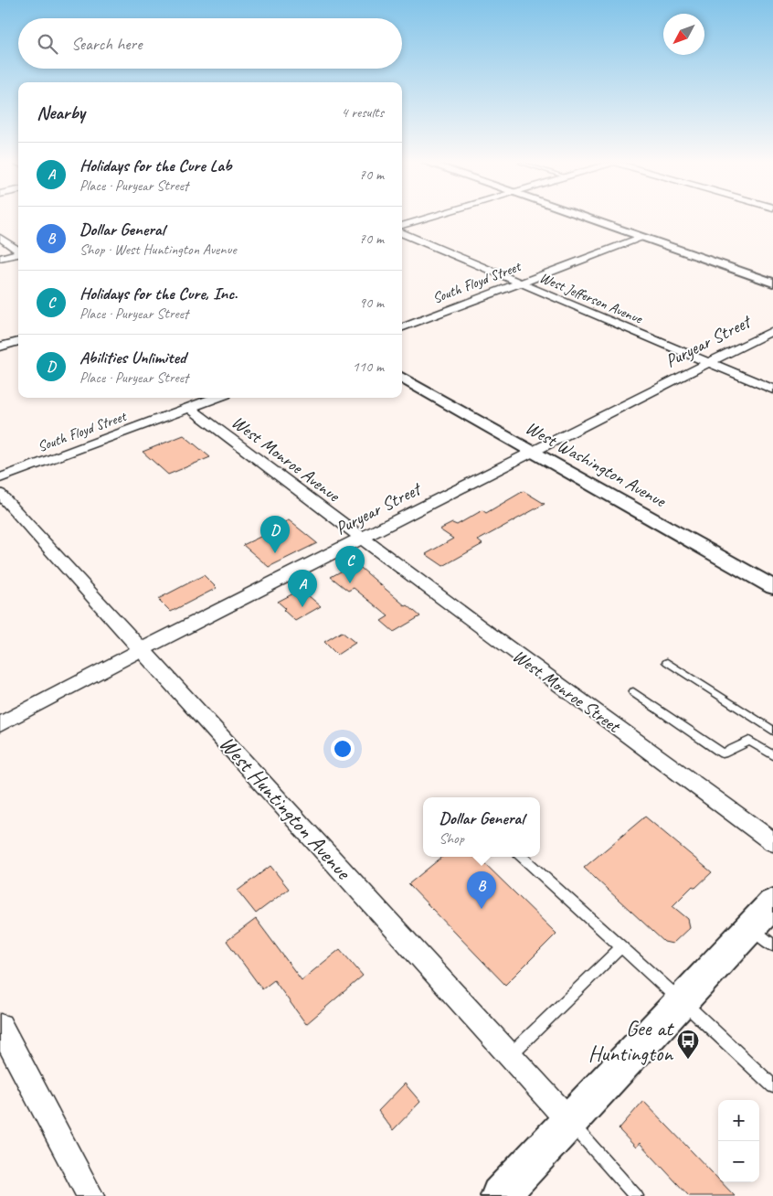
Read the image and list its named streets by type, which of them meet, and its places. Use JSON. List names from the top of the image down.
{
  "streets": {
    "street": [
      "South Floyd Street",
      "West Jefferson Avenue",
      "Puryear Street",
      "West Monroe Avenue",
      "West Washington Avenue",
      "West Monroe Street",
      "West Huntington Avenue"
    ]
  },
  "crossings": [
    ["South Floyd Street", "West Jefferson Avenue"],
    ["South Floyd Street", "West Monroe Avenue"],
    ["West Jefferson Avenue", "Puryear Street"],
    ["Puryear Street", "West Monroe Avenue"],
    ["Puryear Street", "West Washington Avenue"],
    ["Puryear Street", "West Monroe Street"],
    ["Puryear Street", "West Huntington Avenue"],
    ["West Monroe Avenue", "West Monroe Street"]
  ],
  "places": {
    "bus stop": ["Gee at Huntington"]
  },
  "north": "bottom left",
  "page": {
    "search": "Search here",
    "heading": ["Nearby", "4 results"],
    "list": [
      {
        "mark": "A",
        "name": "Holidays for the Cure Lab",
        "note": "Place · Puryear Street",
        "value": "70 m"
      },
      {
        "mark": "B",
        "name": "Dollar General",
        "note": "Shop · West Huntington Avenue",
        "value": "70 m"
      },
      {
        "mark": "C",
        "name": "Holidays for the Cure, Inc.",
        "note": "Place · Puryear Street",
        "value": "90 m"
      },
      {
        "mark": "D",
        "name": "Abilities Unlimited",
        "note": "Place · Puryear Street",
        "value": "110 m"
      }
    ],
    "pins": [
      "D",
      "C",
      "A",
      "B"
    ],
    "popup": ["Dollar General", "Shop"],
    "map_buttons": ["+", "−"]
  }
}
